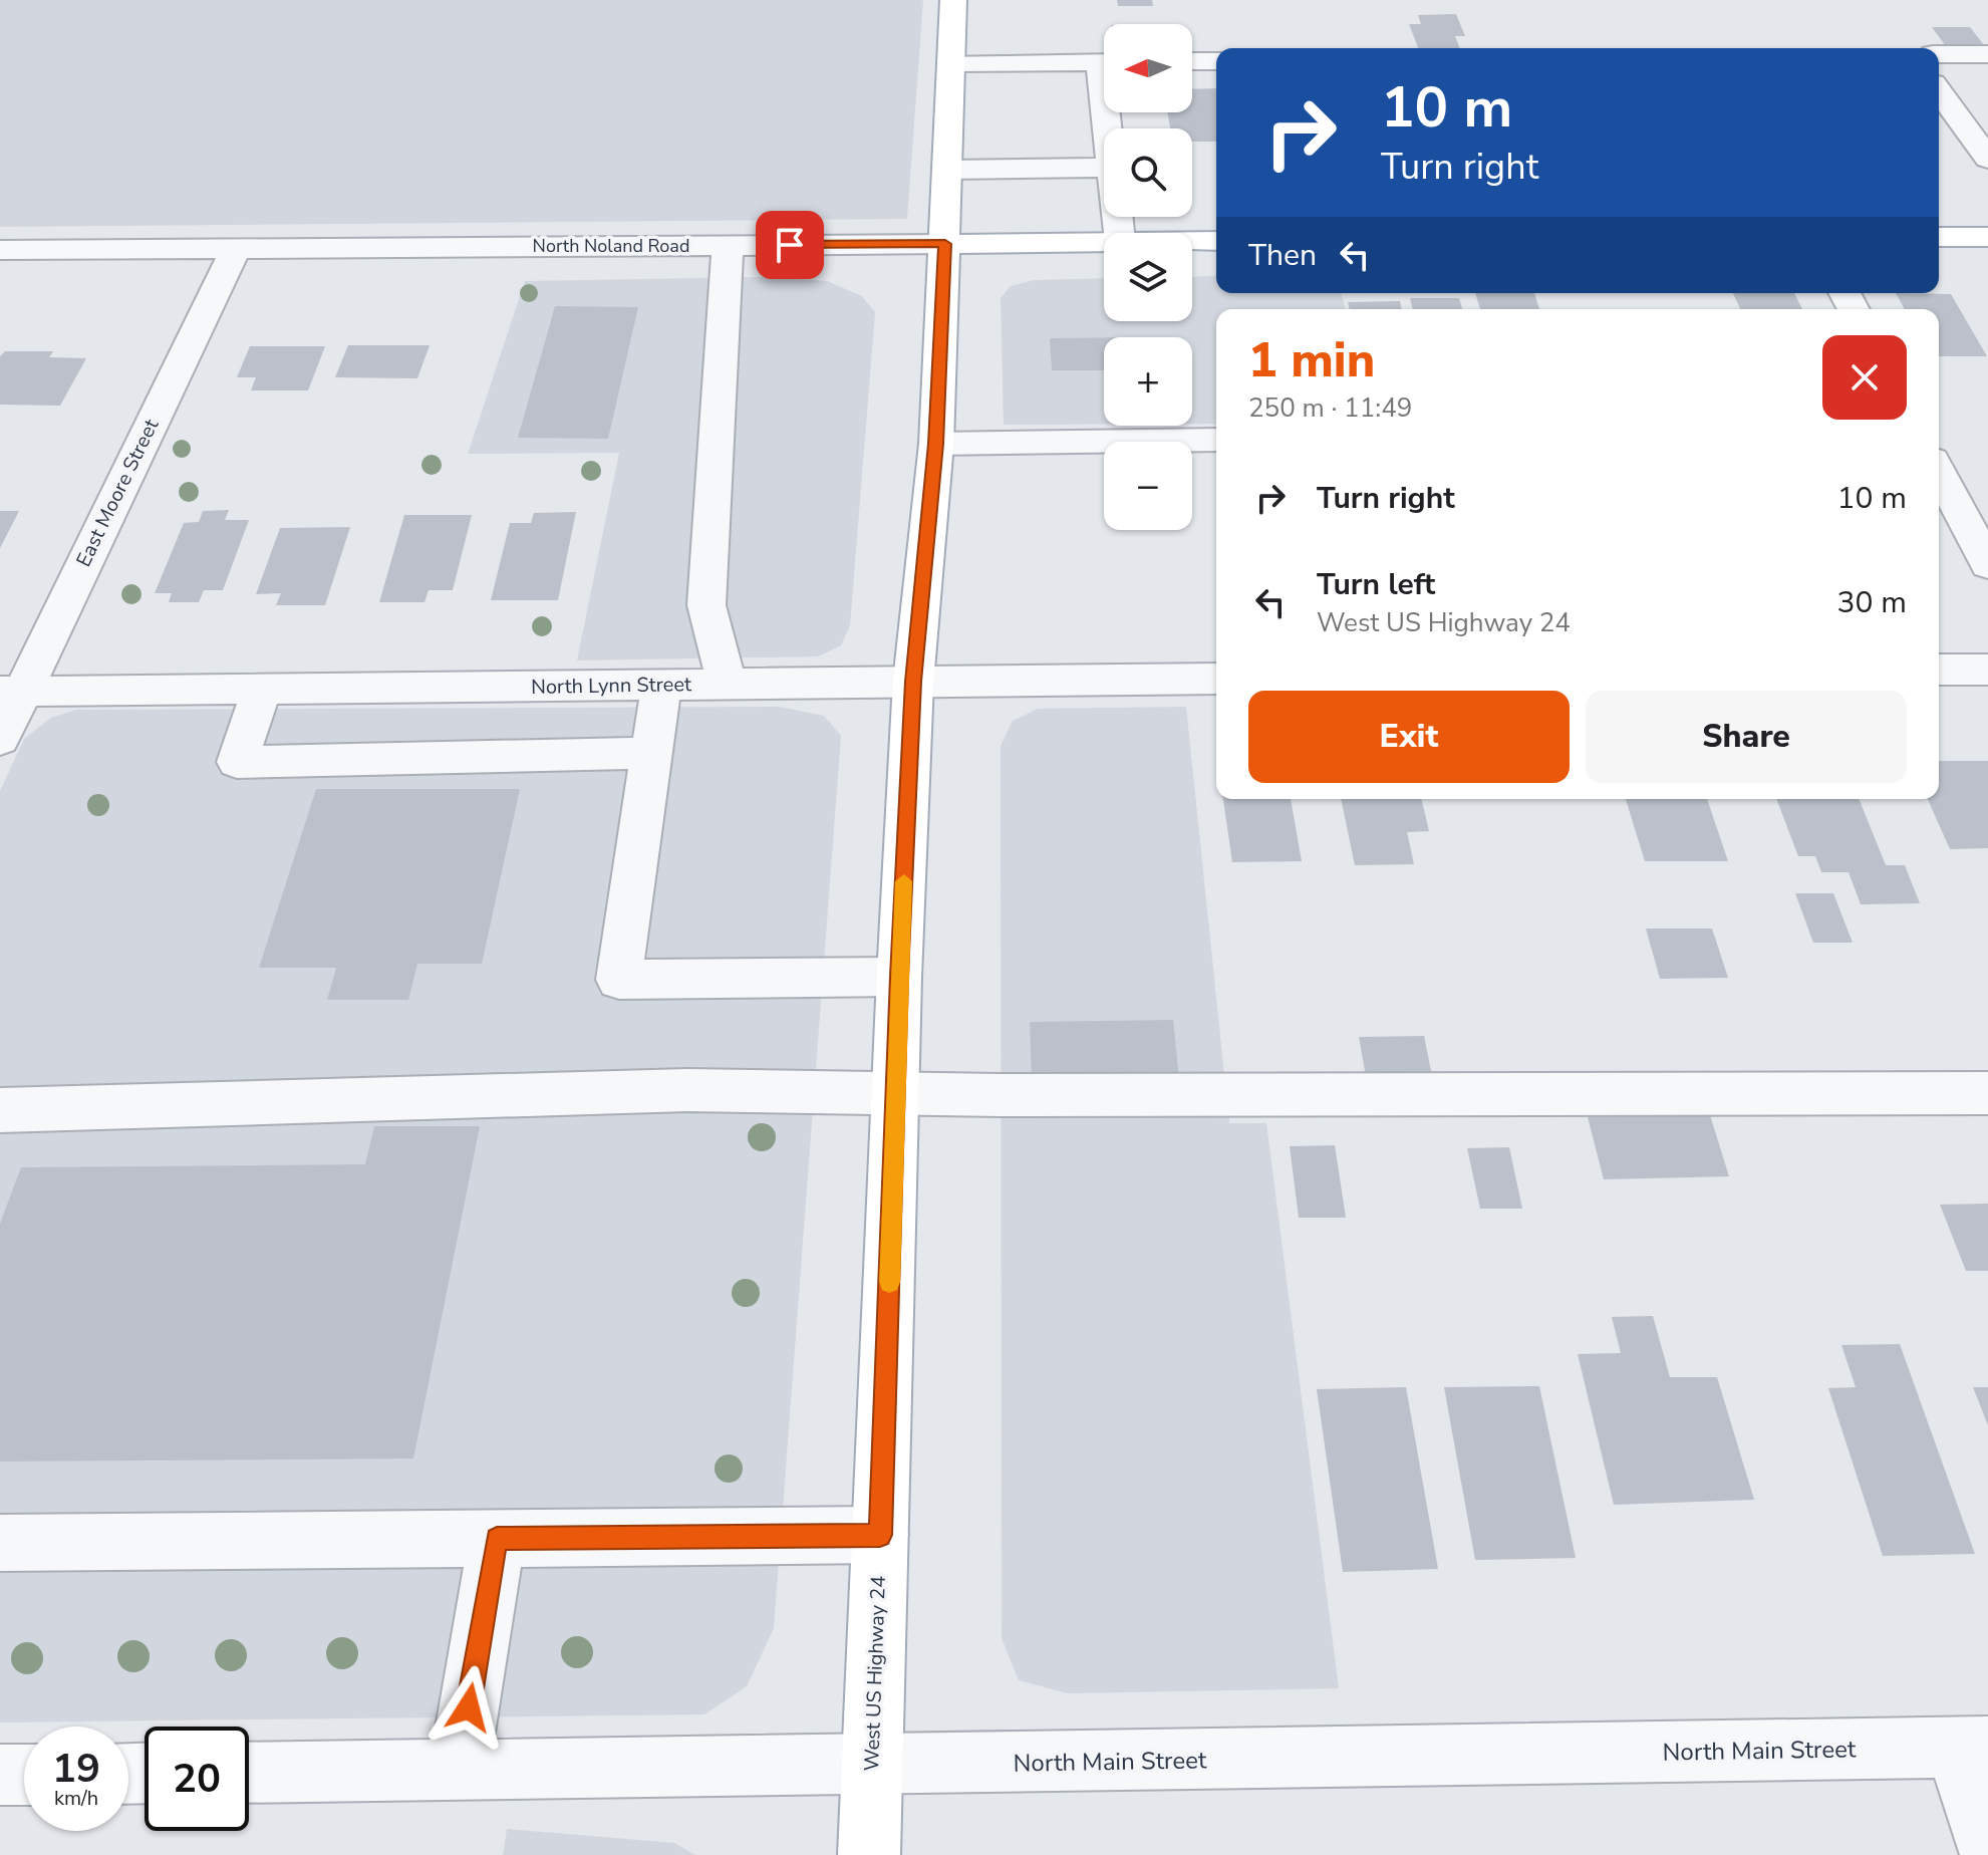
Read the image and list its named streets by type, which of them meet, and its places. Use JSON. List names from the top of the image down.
{
  "streets": {
    "main road": ["North Noland Road", "West US Highway 24"],
    "street": ["East Moore Street", "North Lynn Street", "North Main Street"]
  },
  "crossings": [
    ["North Noland Road", "East Moore Street"],
    ["North Noland Road", "West US Highway 24"],
    ["East Moore Street", "North Lynn Street"],
    ["North Lynn Street", "West US Highway 24"],
    ["West US Highway 24", "North Main Street"]
  ],
  "north": "left",
  "page": {
    "map_buttons": ["+", "−"],
    "turn": ["10 m", "Turn right"],
    "then": "Then",
    "heading": ["1 min", "250 m · 11:49"],
    "list": [
      {
        "name": "Turn right",
        "value": "10 m"
      },
      {
        "name": "Turn left",
        "note": "West US Highway 24",
        "value": "30 m"
      }
    ],
    "buttons": ["Exit", "Share"],
    "speed": "19 km/h",
    "limit": "20"
  }
}
